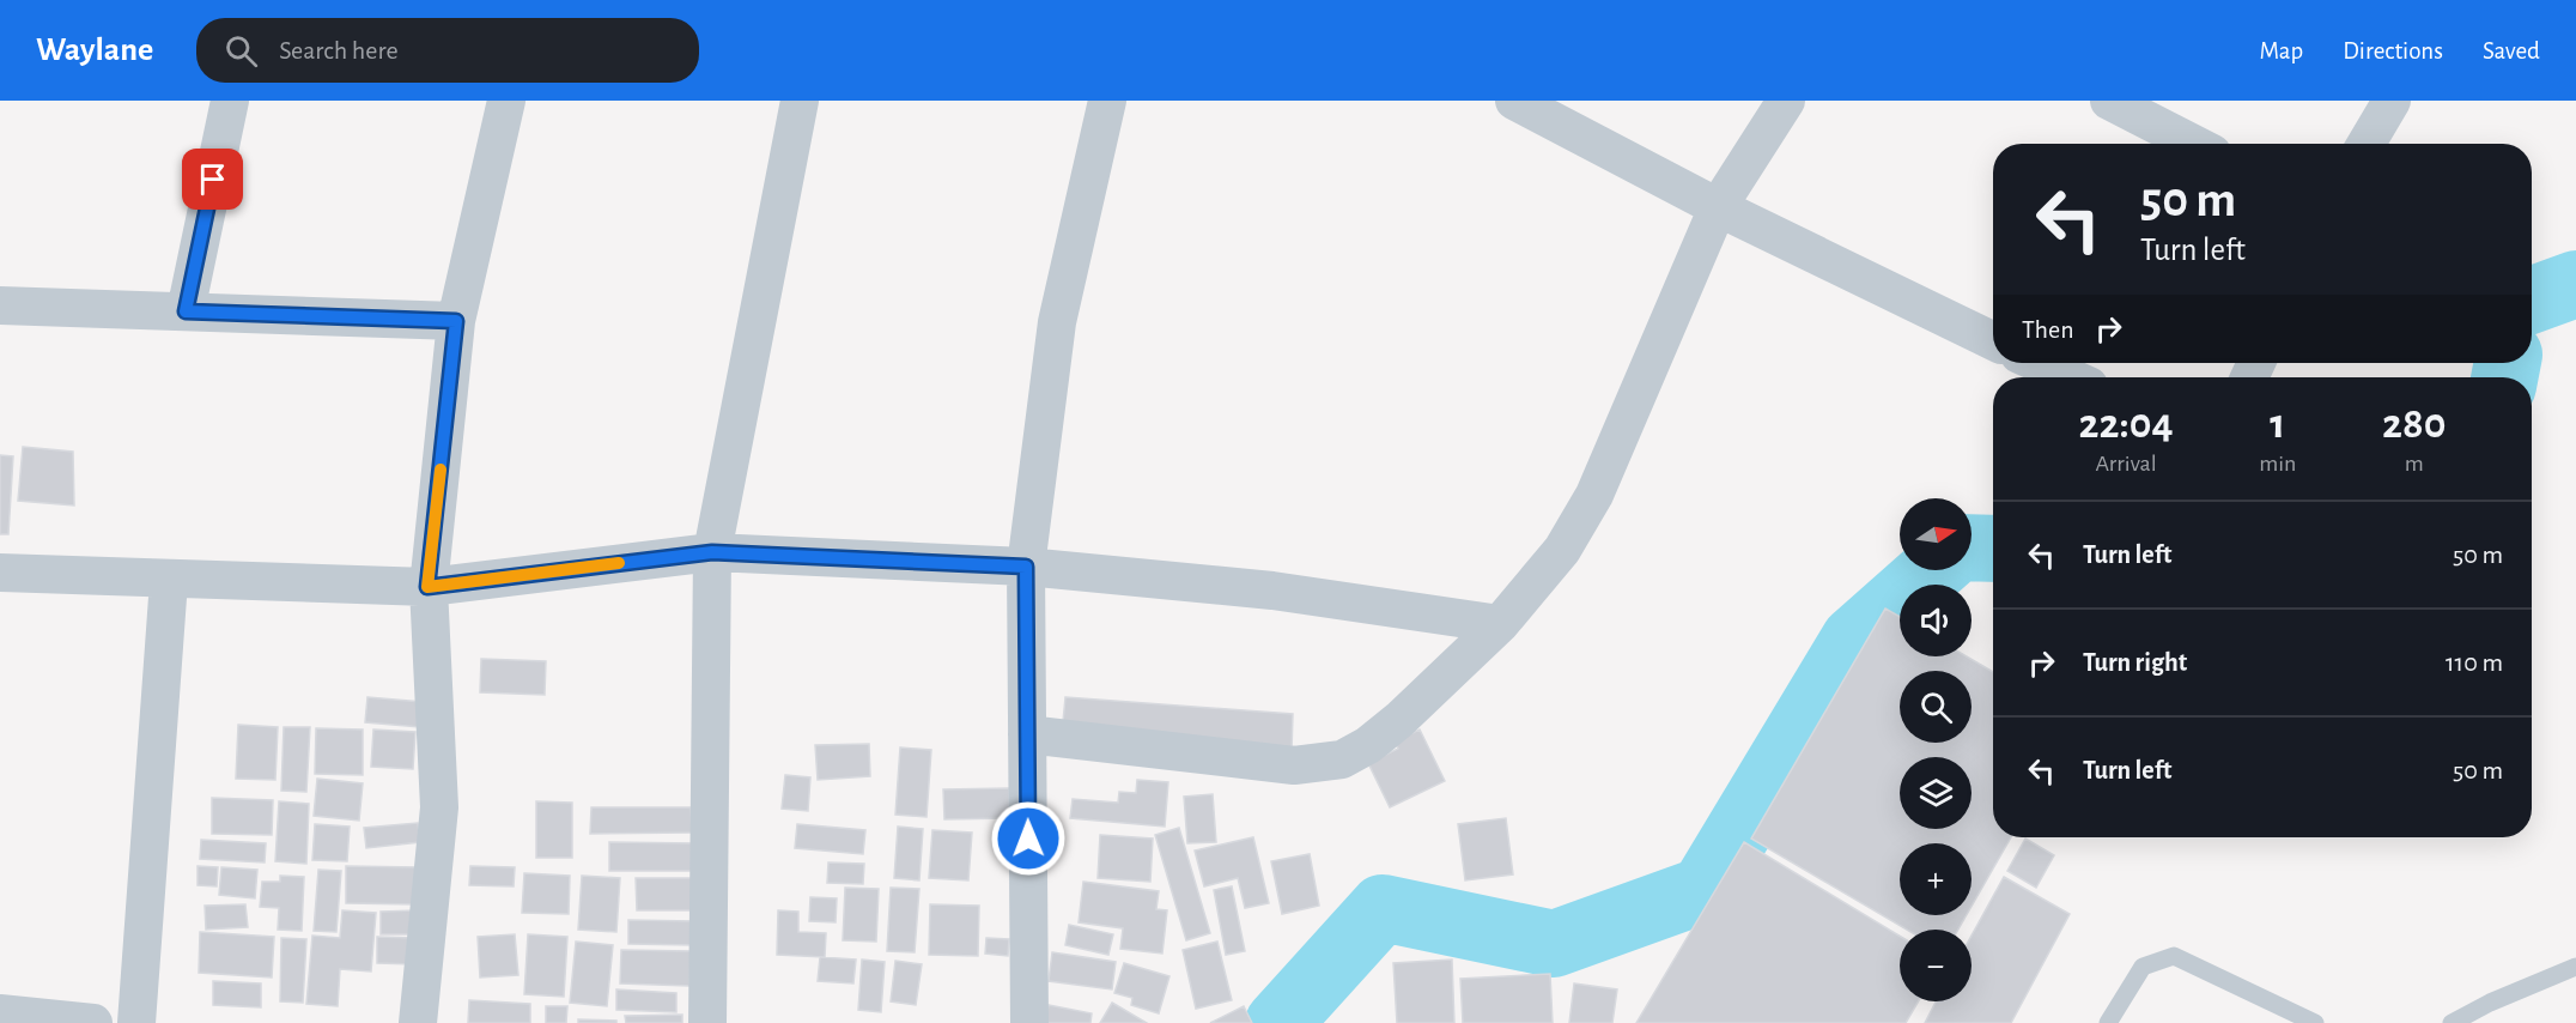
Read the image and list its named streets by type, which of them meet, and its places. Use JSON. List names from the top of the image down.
{
  "north": "right",
  "page": {
    "header": "Waylane",
    "search": "Search here",
    "nav": ["Map", "Directions", "Saved"],
    "turn": ["50 m", "Turn left"],
    "then": "Then",
    "eta": [
      "22:04",
      "Arrival",
      "1",
      "min",
      "280",
      "m"
    ],
    "map_buttons": ["+", "−"],
    "list": [
      {
        "name": "Turn left",
        "value": "50 m"
      },
      {
        "name": "Turn right",
        "value": "110 m"
      },
      {
        "name": "Turn left",
        "value": "50 m"
      }
    ]
  }
}
